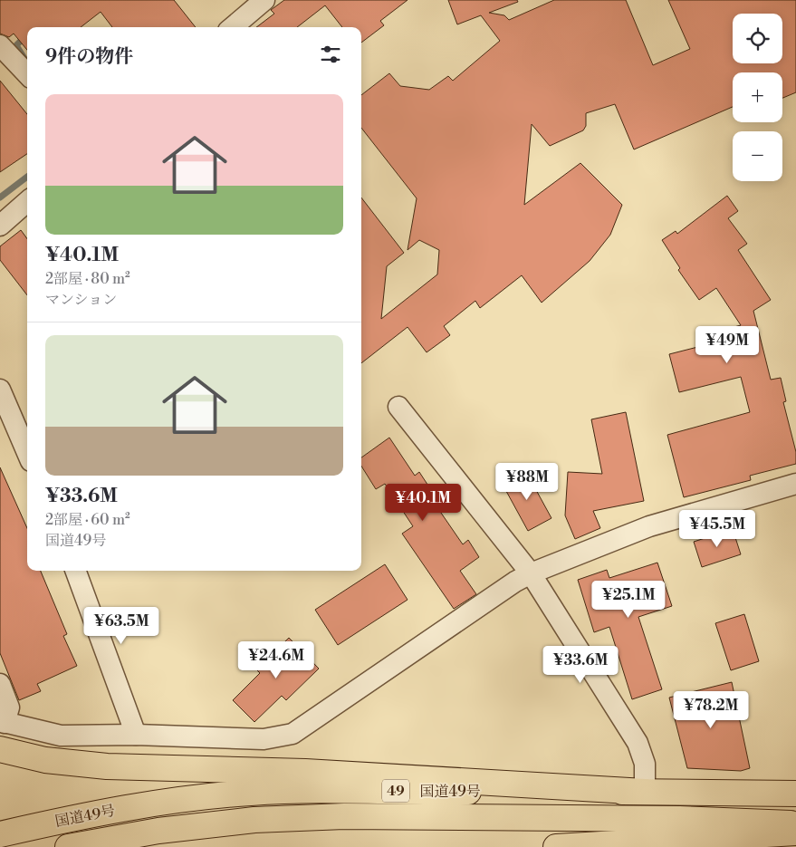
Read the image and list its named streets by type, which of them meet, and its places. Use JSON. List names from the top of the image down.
{
  "streets": {
    "highway": ["49", "国道49号"]
  },
  "page": {
    "map_buttons": ["+", "−"],
    "heading": "9件の物件",
    "list": [
      {
        "name": "¥40.1M",
        "note": "2部屋 · 80 m² · マンション"
      },
      {
        "name": "¥33.6M",
        "note": "2部屋 · 60 m² · 国道49号"
      }
    ],
    "price": [
      "¥49M",
      "¥88M",
      "¥40.1M",
      "¥45.5M",
      "¥25.1M",
      "¥63.5M",
      "¥24.6M",
      "¥33.6M",
      "¥78.2M"
    ]
  }
}
